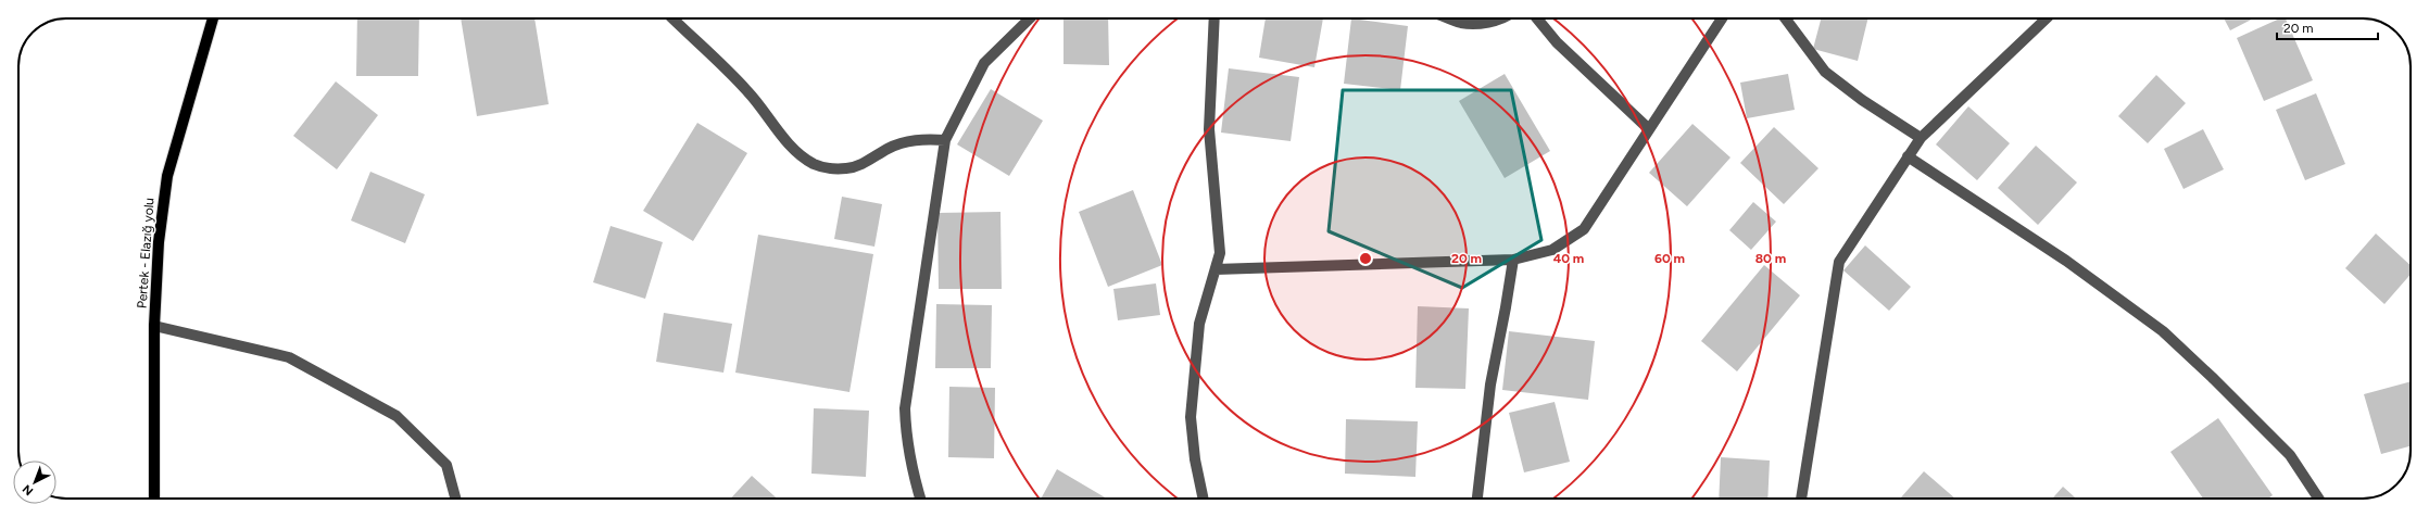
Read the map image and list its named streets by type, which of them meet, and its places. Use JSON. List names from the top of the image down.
{
  "streets": {
    "main road": ["Pertek - Elazığ yolu"]
  },
  "scale_bar": "20 m",
  "north": "bottom left",
  "rings": [
    "20 m",
    "40 m",
    "60 m",
    "80 m"
  ]
}
